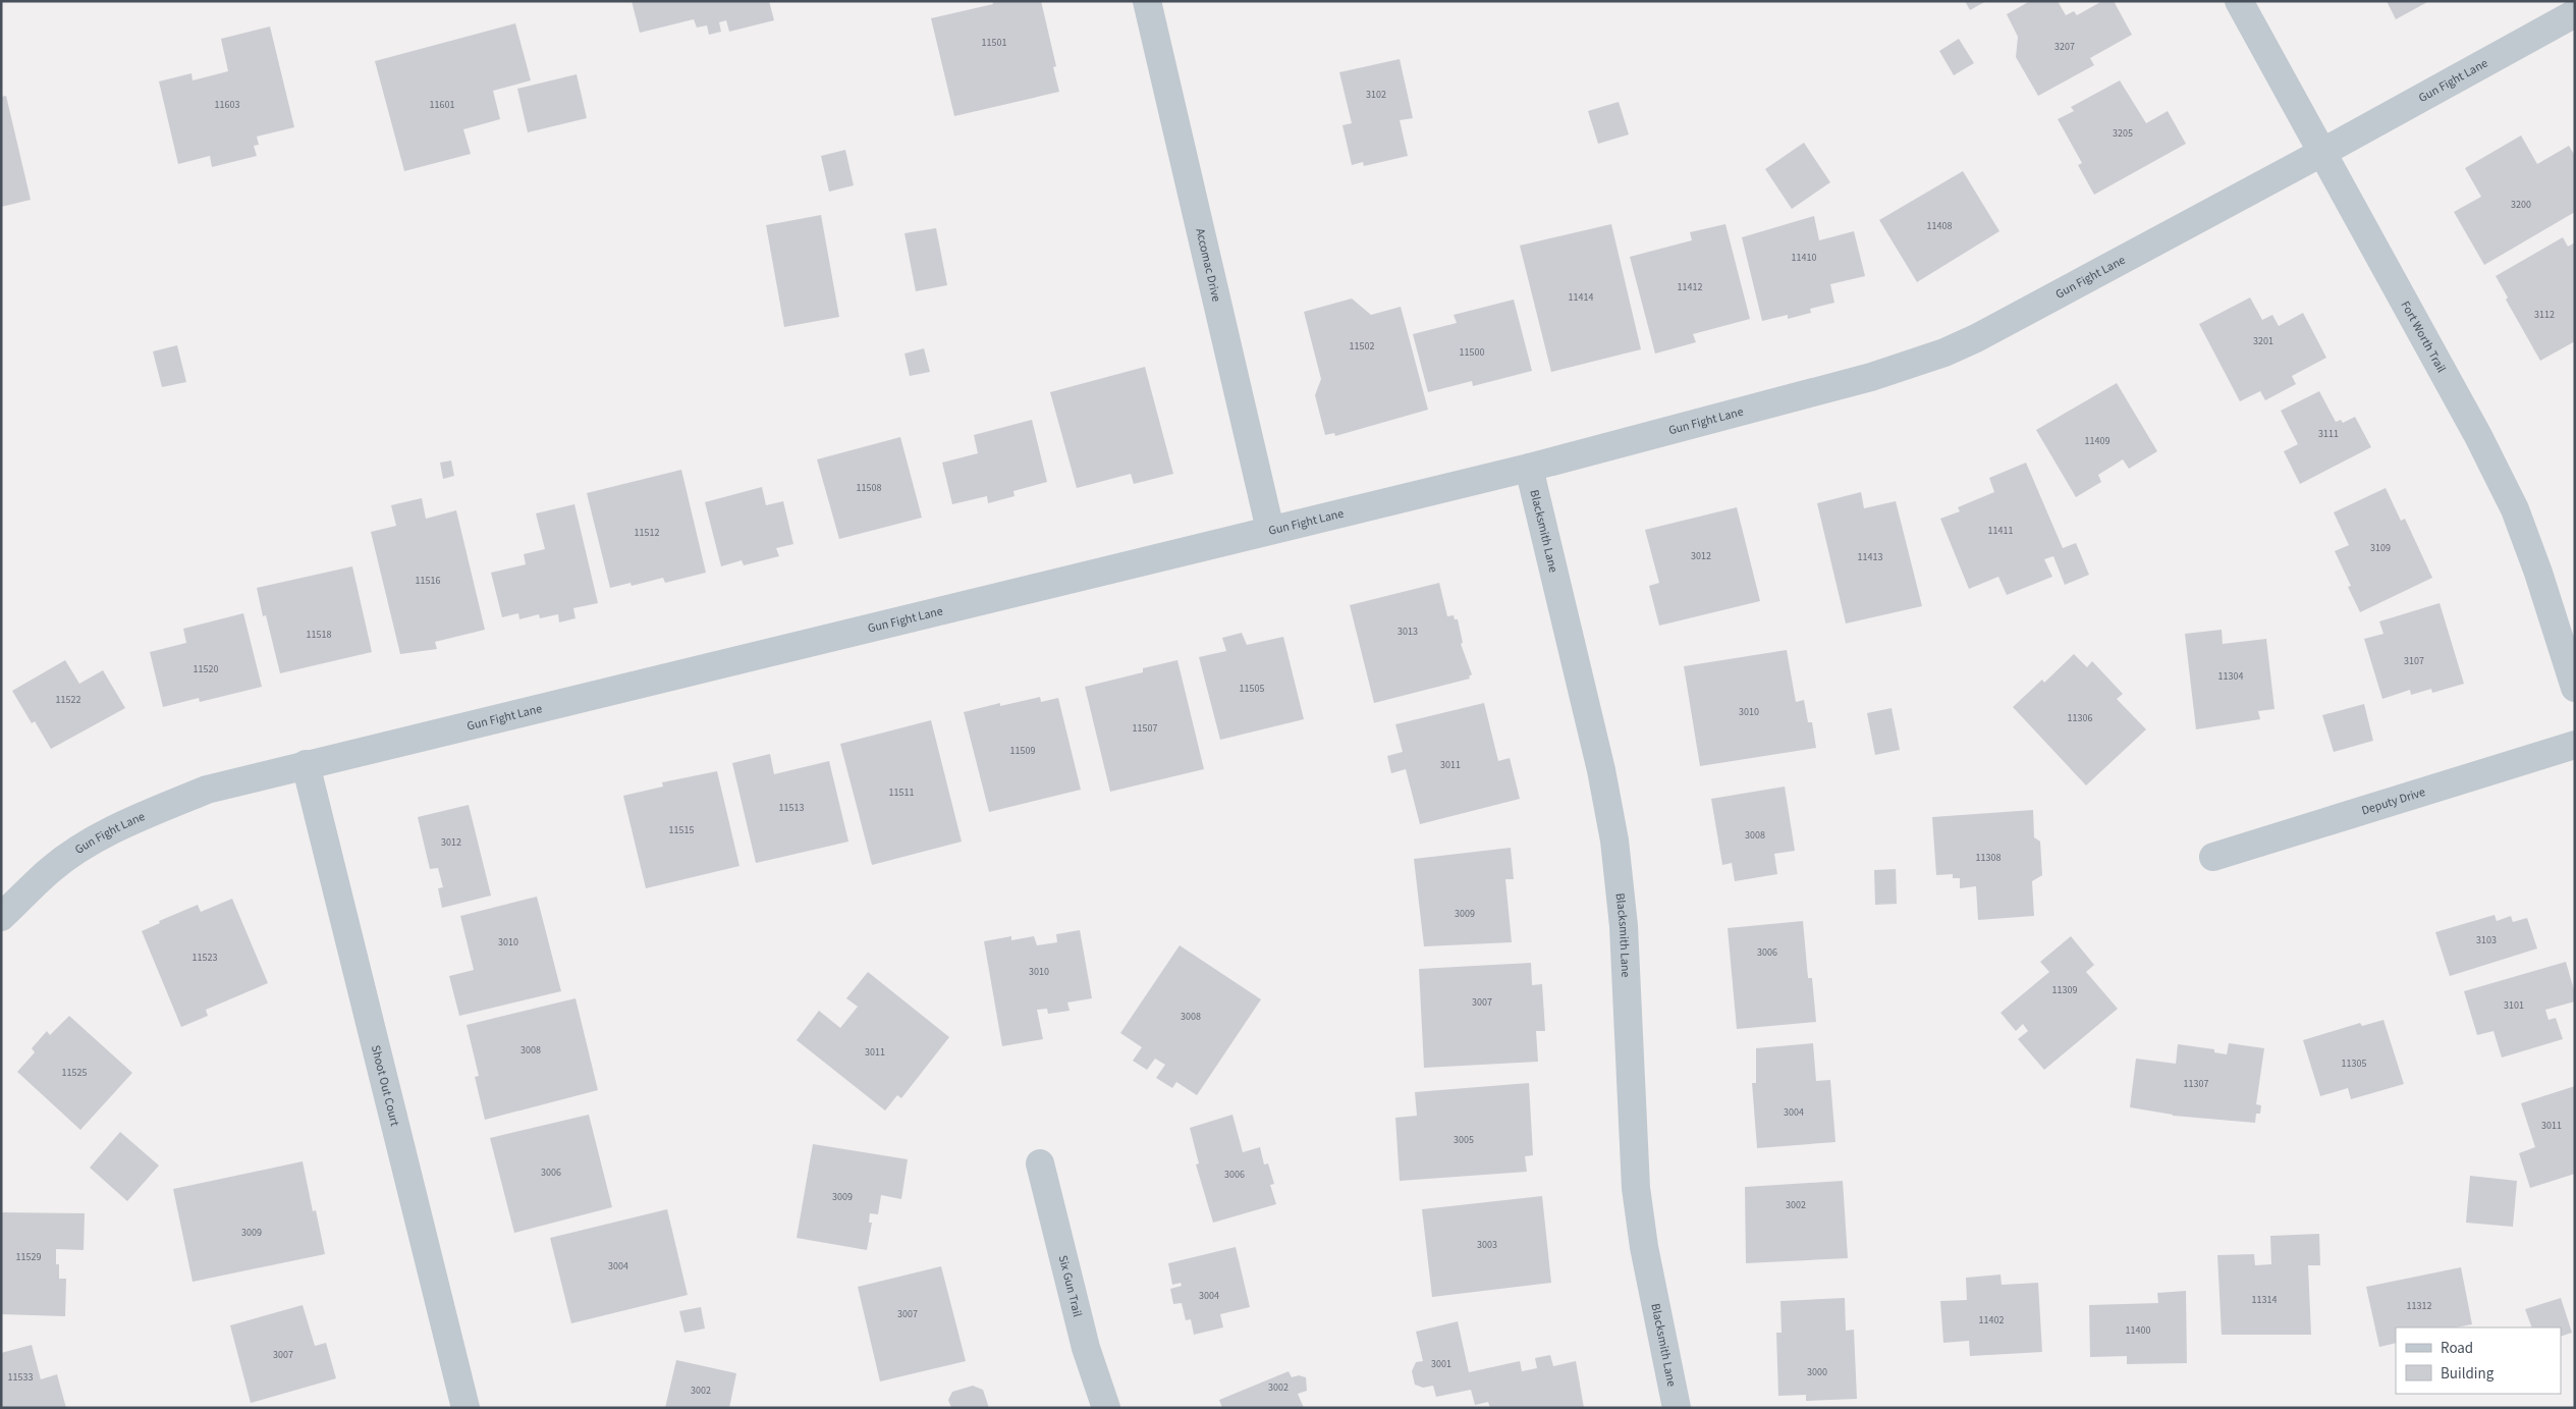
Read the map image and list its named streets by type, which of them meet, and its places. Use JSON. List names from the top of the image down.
{
  "streets": {
    "street": [
      "Gun Fight Lane",
      "Accomac Drive",
      "Fort Worth Trail",
      "Blacksmith Lane",
      "Deputy Drive",
      "Shoot Out Court",
      "Six Gun Trail"
    ]
  },
  "crossings": [
    ["Gun Fight Lane", "Accomac Drive"],
    ["Gun Fight Lane", "Fort Worth Trail"],
    ["Gun Fight Lane", "Blacksmith Lane"],
    ["Gun Fight Lane", "Shoot Out Court"]
  ],
  "house_numbers": [
    "11501",
    "3207",
    "3102",
    "11603",
    "11601",
    "3205",
    "3200",
    "11408",
    "11410",
    "11412",
    "11414",
    "3112",
    "3201",
    "11502",
    "11500",
    "3111",
    "11409",
    "11508",
    "11411",
    "11512",
    "3109",
    "3012",
    "11413",
    "11516",
    "3013",
    "11518",
    "3107",
    "11520",
    "11304",
    "11505",
    "11522",
    "3010",
    "11306",
    "11507",
    "11509",
    "3011",
    "11511",
    "11513",
    "11515",
    "3008",
    "3012",
    "11308",
    "3009",
    "3103",
    "3010",
    "3006",
    "11523",
    "3010",
    "11309",
    "3007",
    "3101",
    "3008",
    "3008",
    "3011",
    "11305",
    "11525",
    "11307",
    "3004",
    "3011",
    "3005",
    "3006",
    "3006",
    "3009",
    "3002",
    "3009",
    "3003",
    "11529",
    "3004",
    "3004",
    "11314",
    "11312",
    "3007",
    "11402",
    "11400",
    "3007",
    "3001",
    "3000",
    "11533",
    "3002",
    "3002"
  ],
  "legend": ["Road", "Building"]
}
